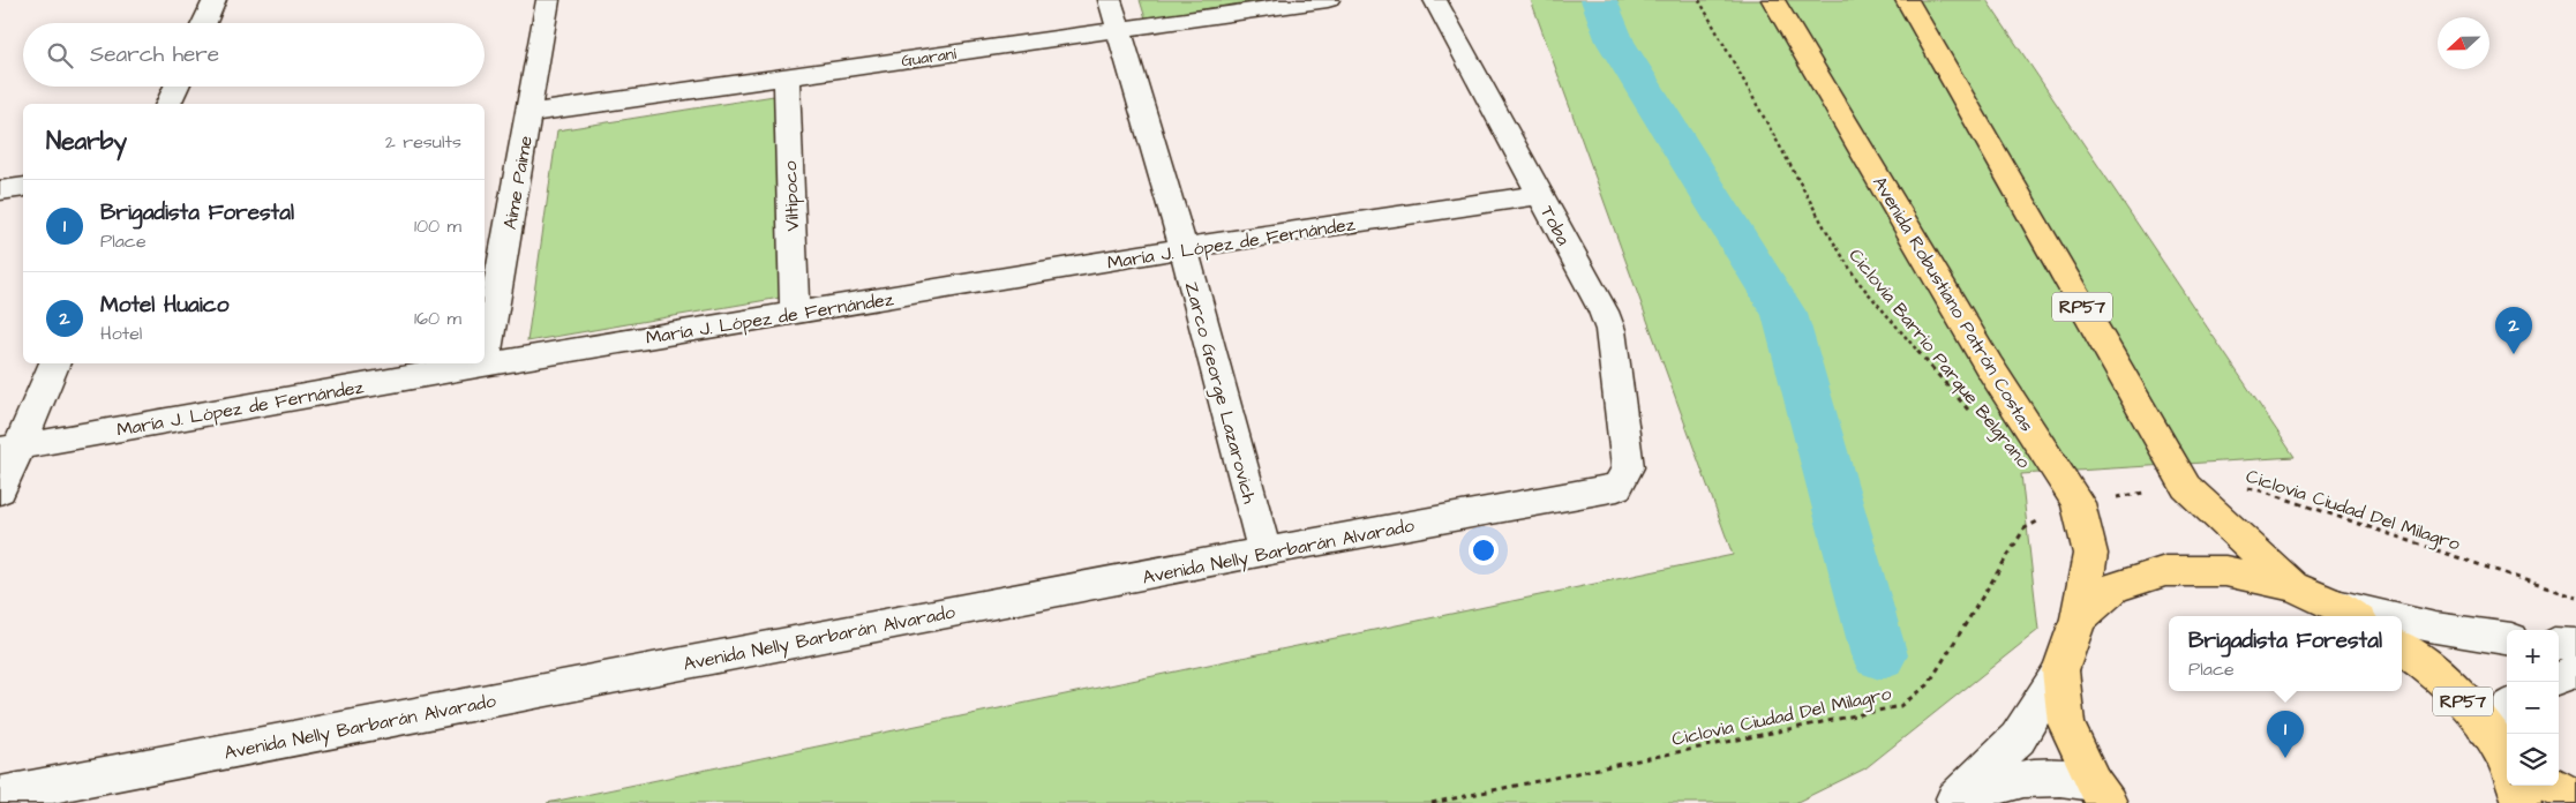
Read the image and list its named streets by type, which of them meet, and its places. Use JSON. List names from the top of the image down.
{
  "streets": {
    "highway": ["Avenida Robustiano Patrón Costas", "RP57"],
    "street": [
      "Guaraní",
      "Aime Paime",
      "Viltipoco",
      "Toba",
      "María J. López de Fernández",
      "Zarco George Lazarovich",
      "Avenida Nelly Barbarán Alvarado"
    ],
    "path": ["Ciclovía Barrio Parque Belgrano", "Ciclovia Ciudad Del Milagro"]
  },
  "crossings": [
    ["Guaraní", "Aime Paime"],
    ["Guaraní", "Viltipoco"],
    ["Guaraní", "Zarco George Lazarovich"],
    ["Viltipoco", "María J. López de Fernández"],
    ["Toba", "María J. López de Fernández"],
    ["Toba", "Avenida Nelly Barbarán Alvarado"],
    ["María J. López de Fernández", "Zarco George Lazarovich"],
    ["Avenida Robustiano Patrón Costas", "RP57"],
    ["Avenida Robustiano Patrón Costas", "Ciclovia Ciudad Del Milagro"],
    ["RP57", "Ciclovia Ciudad Del Milagro"],
    ["Zarco George Lazarovich", "Avenida Nelly Barbarán Alvarado"]
  ],
  "north": "left",
  "page": {
    "search": "Search here",
    "heading": ["Nearby", "2 results"],
    "list": [
      {
        "mark": "1",
        "name": "Brigadista Forestal",
        "note": "Place",
        "value": "100 m"
      },
      {
        "mark": "2",
        "name": "Motel Huaico",
        "note": "Hotel",
        "value": "160 m"
      }
    ],
    "pins": ["2", "1"],
    "popup": ["Brigadista Forestal", "Place"],
    "map_buttons": ["+", "−"]
  }
}
